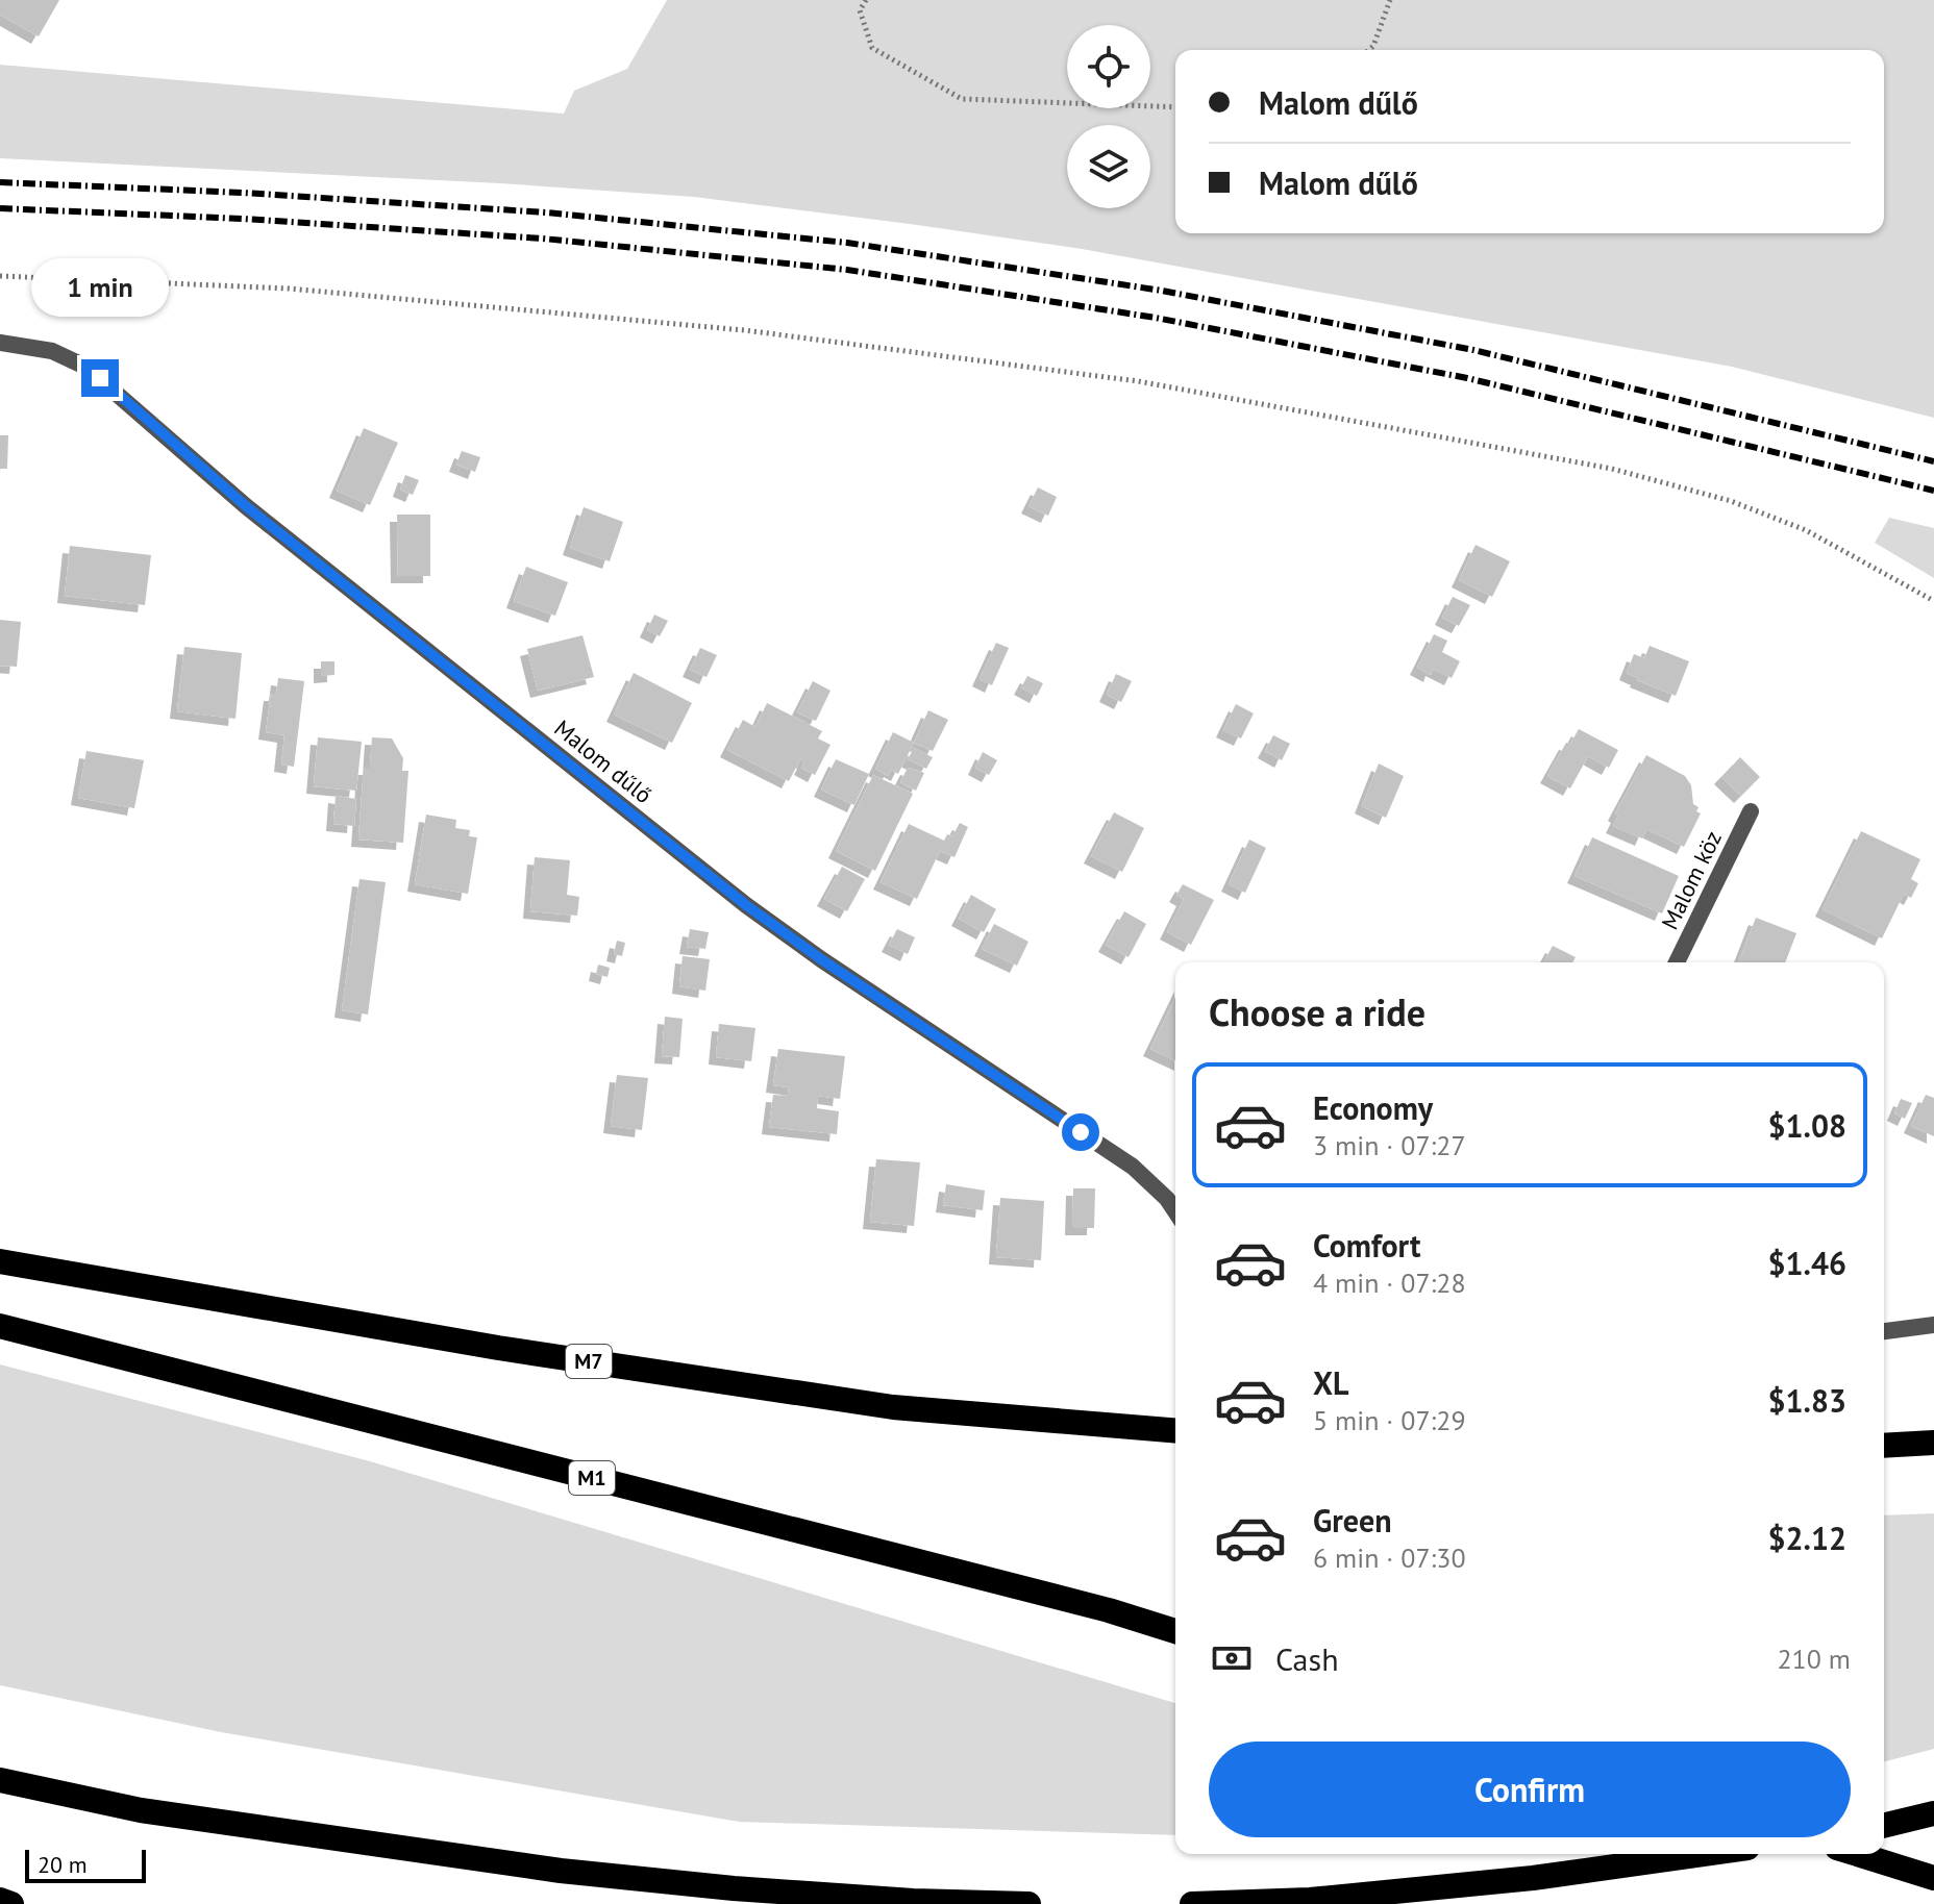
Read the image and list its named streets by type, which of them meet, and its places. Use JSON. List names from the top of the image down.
{
  "streets": {
    "highway": ["M7", "M1"],
    "street": ["Malom dűlő", "Malom köz"]
  },
  "scale_bar": "20 m",
  "page": {
    "banner": ["Malom dűlő", "Malom dűlő"],
    "bubble": "1 min",
    "heading": "Choose a ride",
    "list": [
      {
        "name": "Economy",
        "note": "3 min · 07:27",
        "value": "$1.08"
      },
      {
        "name": "Comfort",
        "note": "4 min · 07:28",
        "value": "$1.46"
      },
      {
        "name": "XL",
        "note": "5 min · 07:29",
        "value": "$1.83"
      },
      {
        "name": "Green",
        "note": "6 min · 07:30",
        "value": "$2.12"
      }
    ],
    "pay": ["Cash", "210 m"],
    "buttons": "Confirm",
    "scale": "20 m"
  }
}
